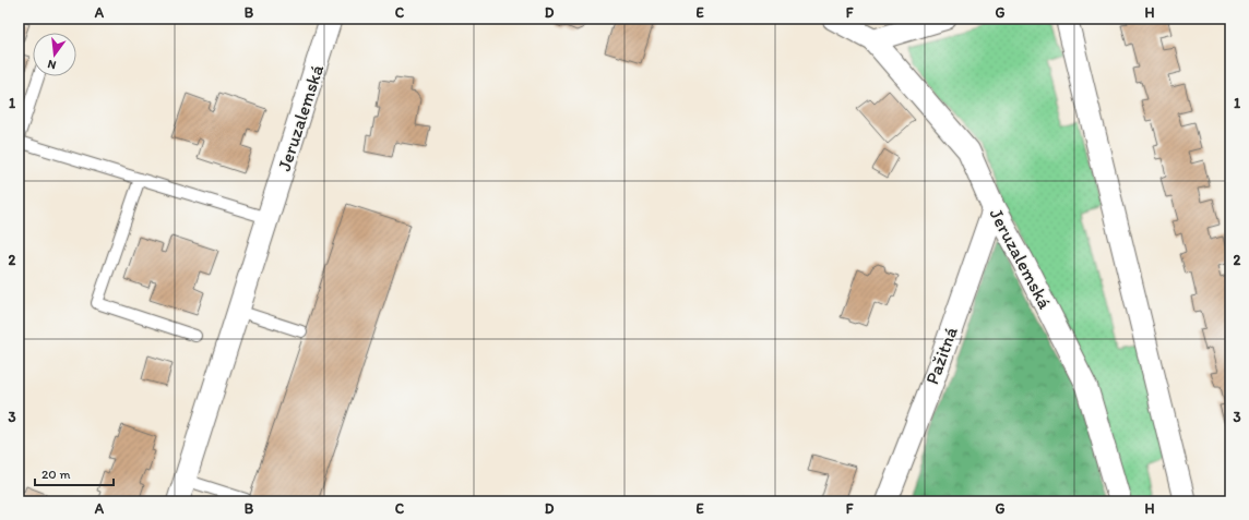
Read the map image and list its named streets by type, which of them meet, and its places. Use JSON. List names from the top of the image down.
{
  "streets": {
    "street": ["Jeruzalemská", "Pažitná"]
  },
  "crossings": [
    ["Jeruzalemská", "Pažitná"]
  ],
  "scale_bar": "20 m",
  "north": "bottom",
  "grid": {
    "columns": [
      "A",
      "B",
      "C",
      "D",
      "E",
      "F",
      "G",
      "H"
    ],
    "rows": ["1", "2", "3"]
  }
}
